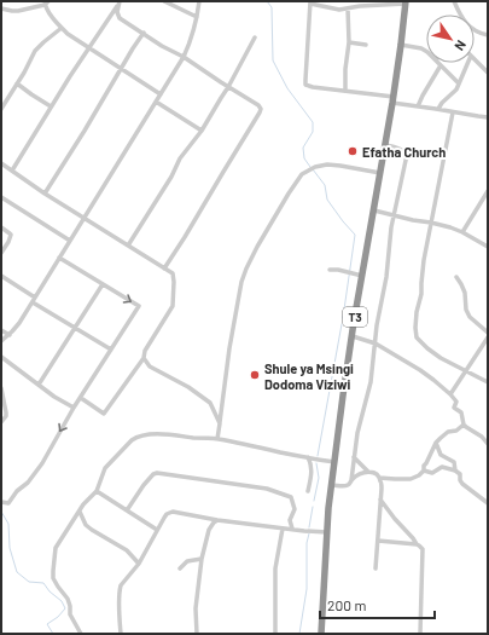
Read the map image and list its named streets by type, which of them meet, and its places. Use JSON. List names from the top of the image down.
{
  "streets": {
    "highway": ["T3"]
  },
  "places": ["Efatha Church", "Shule ya Msingi Dodoma Viziwi"],
  "scale_bar": "200 m",
  "north": "bottom right"
}
